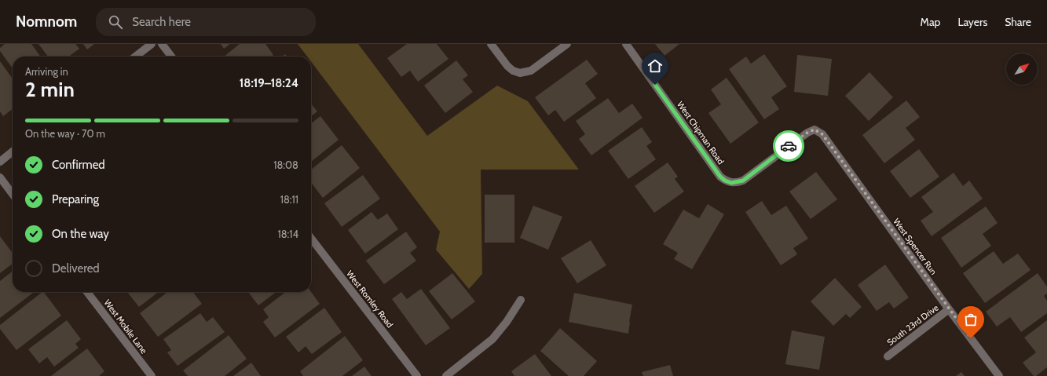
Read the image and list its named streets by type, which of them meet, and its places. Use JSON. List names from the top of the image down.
{
  "streets": {
    "street": [
      "West Chipman Road",
      "West Spencer Run",
      "West Romley Road",
      "South 23rd Drive",
      "West Mobile Lane"
    ]
  },
  "crossings": [
    ["West Chipman Road", "West Spencer Run"],
    ["West Spencer Run", "South 23rd Drive"]
  ],
  "north": "top right",
  "page": {
    "header": "Nomnom",
    "search": "Search here",
    "nav": ["Map", "Layers", "Share"],
    "heading": ["2 min", "Arriving in", "18:19–18:24"],
    "bar": "On the way · 70 m",
    "list": [
      ["Confirmed", "18:08"],
      ["Preparing", "18:11"],
      ["On the way", "18:14"],
      "Delivered"
    ]
  }
}
